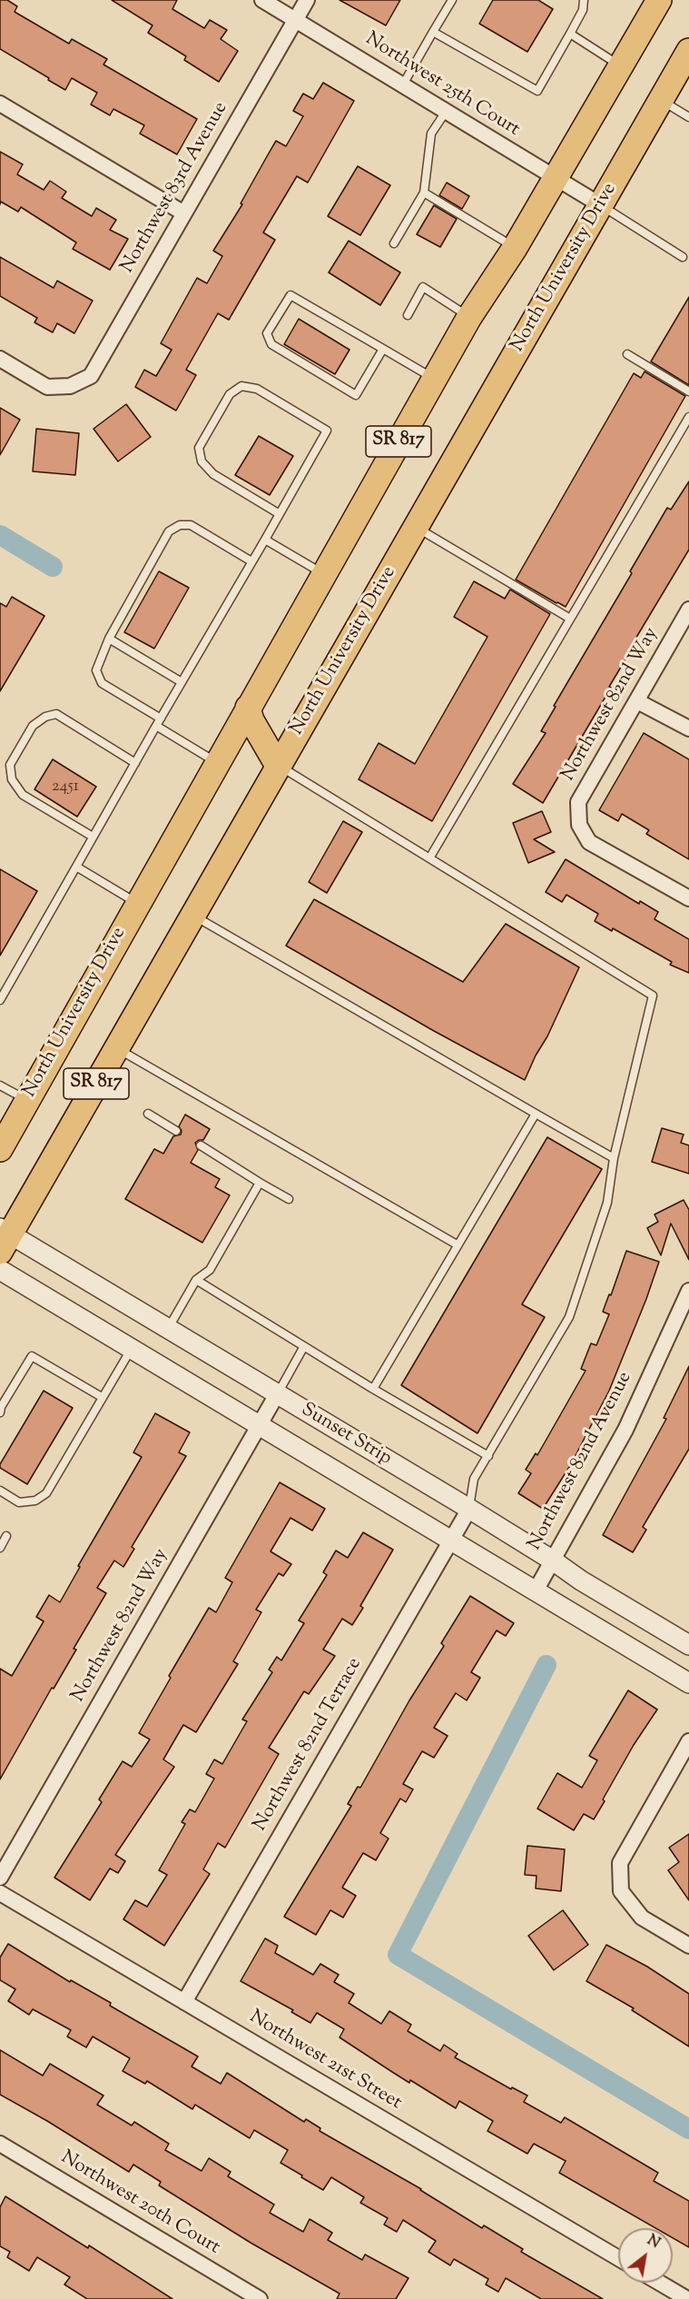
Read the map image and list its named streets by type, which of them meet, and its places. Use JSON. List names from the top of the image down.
{
  "streets": {
    "main road": ["North University Drive", "SR 817"],
    "street": [
      "Northwest 25th Court",
      "Northwest 83rd Avenue",
      "Northwest 82nd Way",
      "Sunset Strip",
      "Northwest 82nd Avenue",
      "Northwest 82nd Terrace",
      "Northwest 21st Street",
      "Northwest 20th Court"
    ]
  },
  "crossings": [
    ["Northwest 25th Court", "Northwest 83rd Avenue"],
    ["Northwest 25th Court", "North University Drive"],
    ["North University Drive", "Sunset Strip"],
    ["Northwest 82nd Way", "Sunset Strip"],
    ["Sunset Strip", "Northwest 82nd Avenue"],
    ["Sunset Strip", "Northwest 82nd Terrace"],
    ["Northwest 82nd Terrace", "Northwest 21st Street"]
  ],
  "house_numbers": ["2451"],
  "north": "top right"
}
